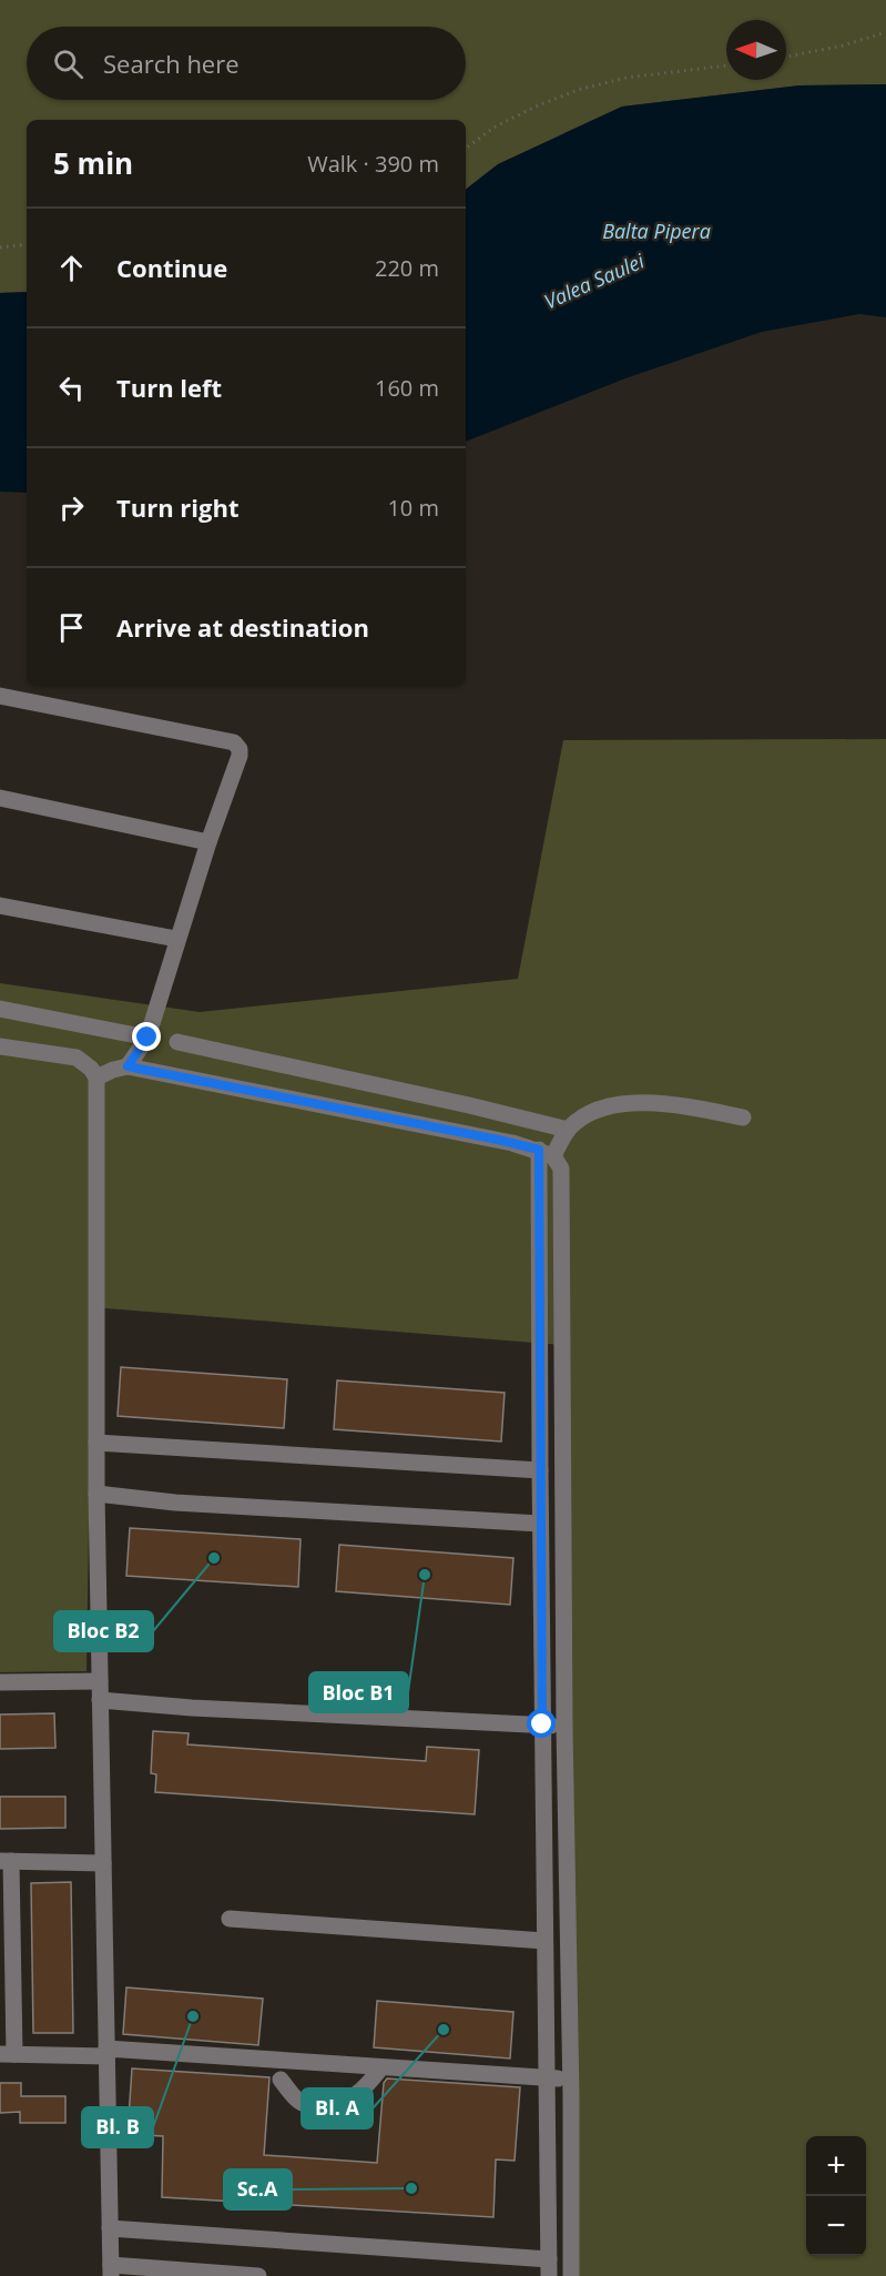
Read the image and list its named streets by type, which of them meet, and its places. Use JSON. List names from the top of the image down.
{
  "water": ["Balta Pipera", "Valea Saulei"],
  "places": [
    "Bloc B2",
    "Bloc B1",
    "Bl. B",
    "Bl. A",
    "Sc.A"
  ],
  "north": "left",
  "page": {
    "search": "Search here",
    "heading": ["5 min", "Walk · 390 m"],
    "list": [
      ["Continue", "220 m"],
      ["Turn left", "160 m"],
      ["Turn right", "10 m"],
      "Arrive at destination"
    ],
    "map_buttons": ["+", "−"]
  }
}
